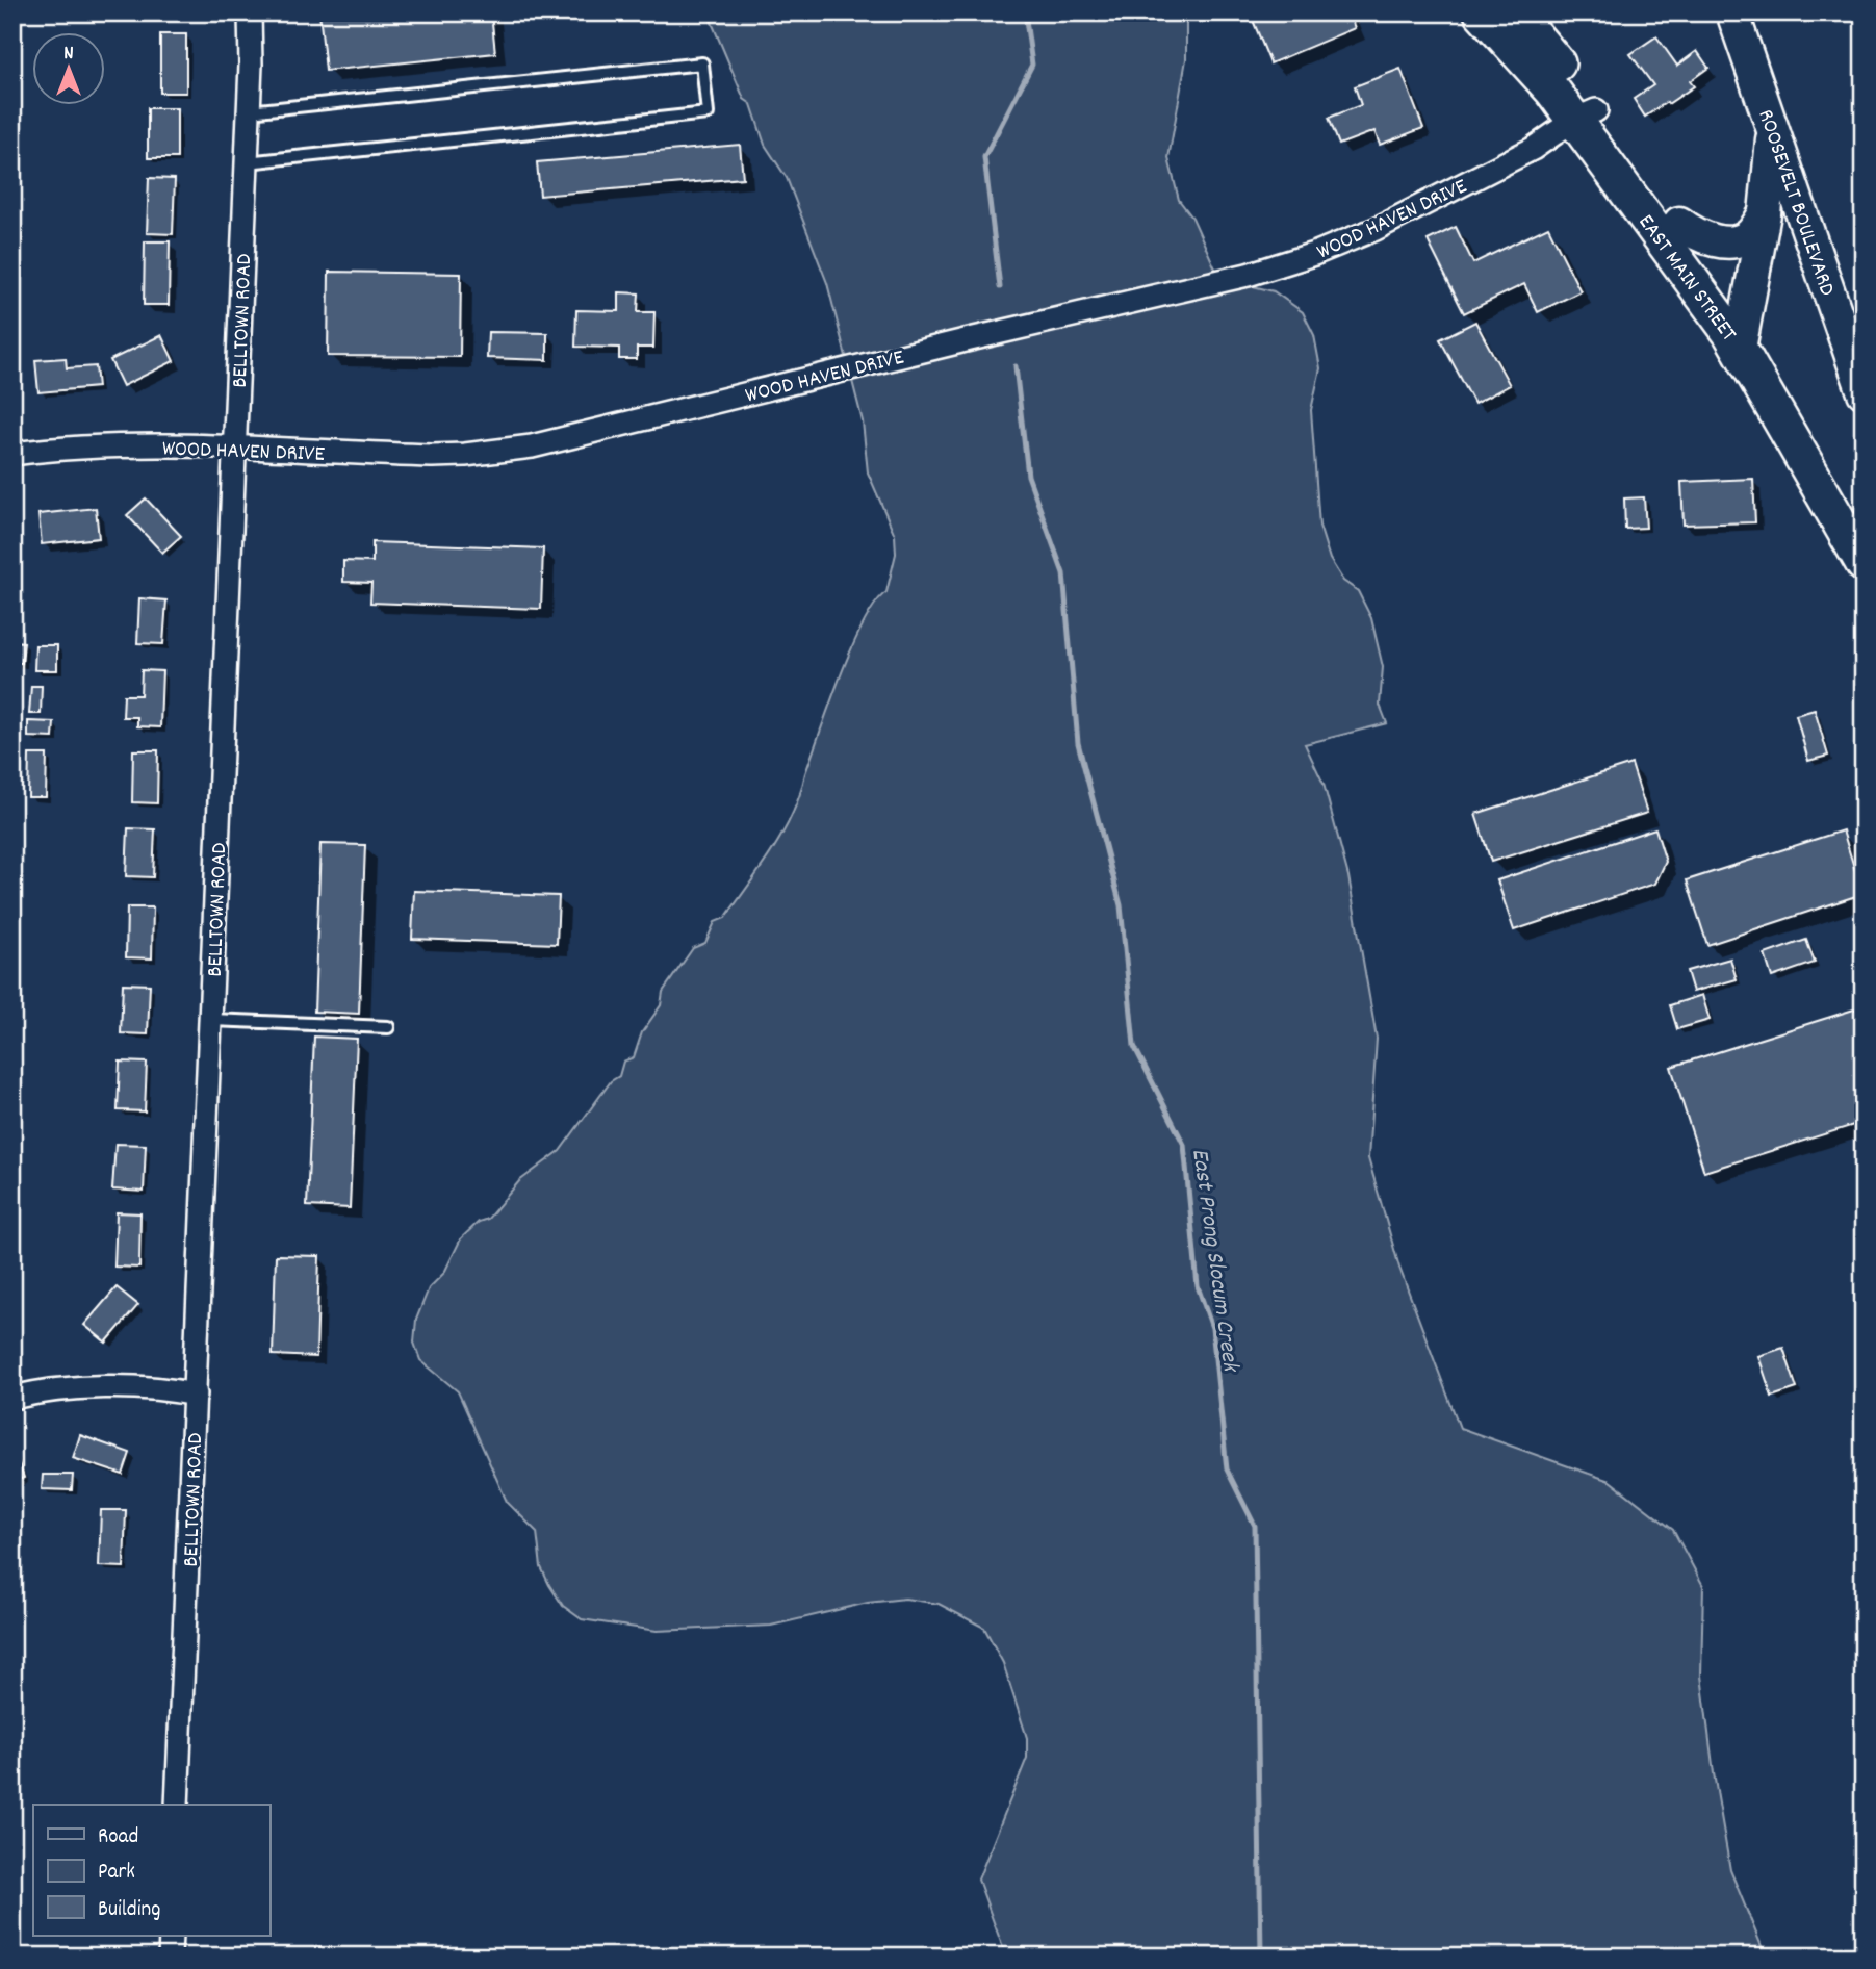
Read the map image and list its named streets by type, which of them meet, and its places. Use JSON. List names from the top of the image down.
{
  "streets": {
    "main road": ["EAST MAIN STREET"],
    "street": ["ROOSEVELT BOULEVARD", "WOOD HAVEN DRIVE", "BELLTOWN ROAD"]
  },
  "crossings": [
    ["WOOD HAVEN DRIVE", "EAST MAIN STREET"],
    ["WOOD HAVEN DRIVE", "BELLTOWN ROAD"]
  ],
  "water": ["East Prong Slocum Creek"],
  "legend": ["Road", "Park", "Building"],
  "north": "top"
}
